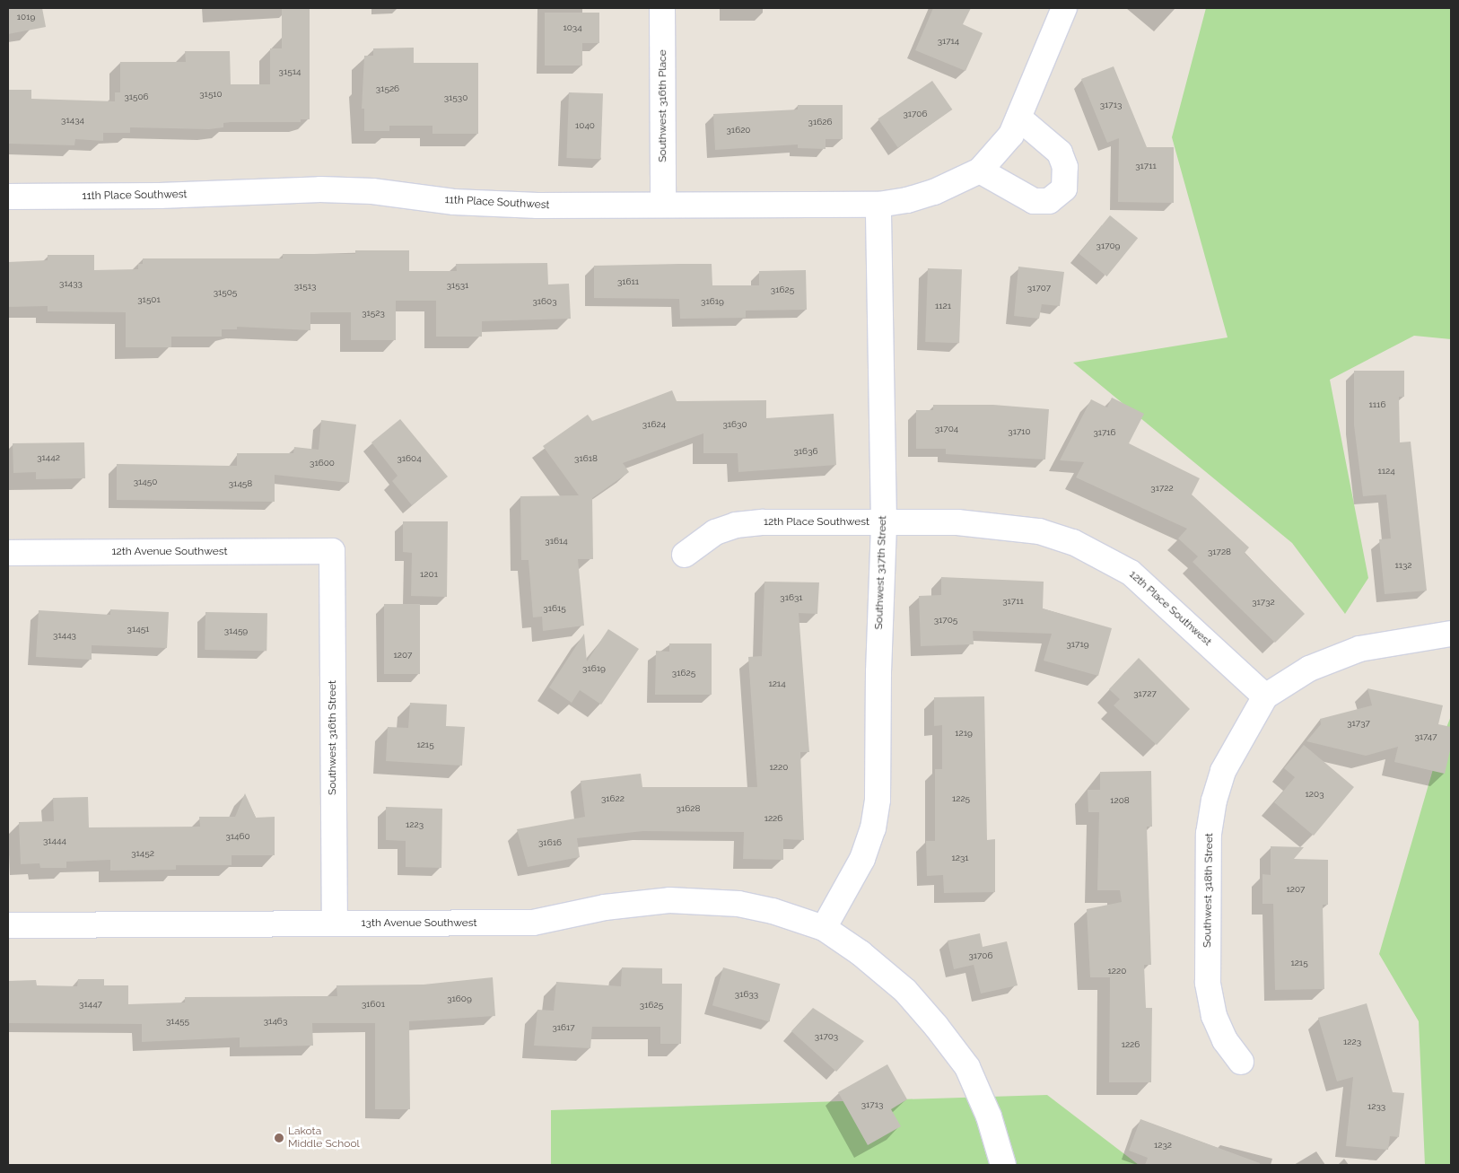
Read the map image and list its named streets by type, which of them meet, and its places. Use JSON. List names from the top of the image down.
{
  "streets": {
    "street": [
      "Southwest 316th Place",
      "11th Place Southwest",
      "12th Place Southwest",
      "12th Avenue Southwest",
      "Southwest 317th Street",
      "Southwest 316th Street",
      "Southwest 318th Street",
      "13th Avenue Southwest"
    ]
  },
  "crossings": [
    ["Southwest 316th Place", "11th Place Southwest"],
    ["11th Place Southwest", "Southwest 317th Street"],
    ["12th Place Southwest", "Southwest 317th Street"],
    ["12th Place Southwest", "Southwest 318th Street"],
    ["12th Avenue Southwest", "Southwest 316th Street"],
    ["Southwest 317th Street", "13th Avenue Southwest"],
    ["Southwest 316th Street", "13th Avenue Southwest"]
  ],
  "places": ["Lakota Middle School"],
  "house_numbers": [
    "1019",
    "1034",
    "31714",
    "31514",
    "31526",
    "31510",
    "31506",
    "31530",
    "31713",
    "31706",
    "31434",
    "31626",
    "1040",
    "31620",
    "31711",
    "31709",
    "31611",
    "31433",
    "31531",
    "31513",
    "31707",
    "31625",
    "31505",
    "31501",
    "31603",
    "31619",
    "1121",
    "31523",
    "1116",
    "31624",
    "31630",
    "31704",
    "31710",
    "31716",
    "31636",
    "31442",
    "31604",
    "31618",
    "31600",
    "1124",
    "31450",
    "31458",
    "31722",
    "31614",
    "31728",
    "1132",
    "1201",
    "31631",
    "31711",
    "31732",
    "31615",
    "31705",
    "31451",
    "31459",
    "31443",
    "31719",
    "1207",
    "31619",
    "31625",
    "1214",
    "31727",
    "31737",
    "1219",
    "31747",
    "1215",
    "1220",
    "1203",
    "31622",
    "1225",
    "1208",
    "31628",
    "1226",
    "1223",
    "31460",
    "31444",
    "31616",
    "31452",
    "1231",
    "1207",
    "31706",
    "1215",
    "1220",
    "31633",
    "31609",
    "31447",
    "31601",
    "31625",
    "31455",
    "31463",
    "31617",
    "31703",
    "1223",
    "1226",
    "31713",
    "1233",
    "1232"
  ]
}
